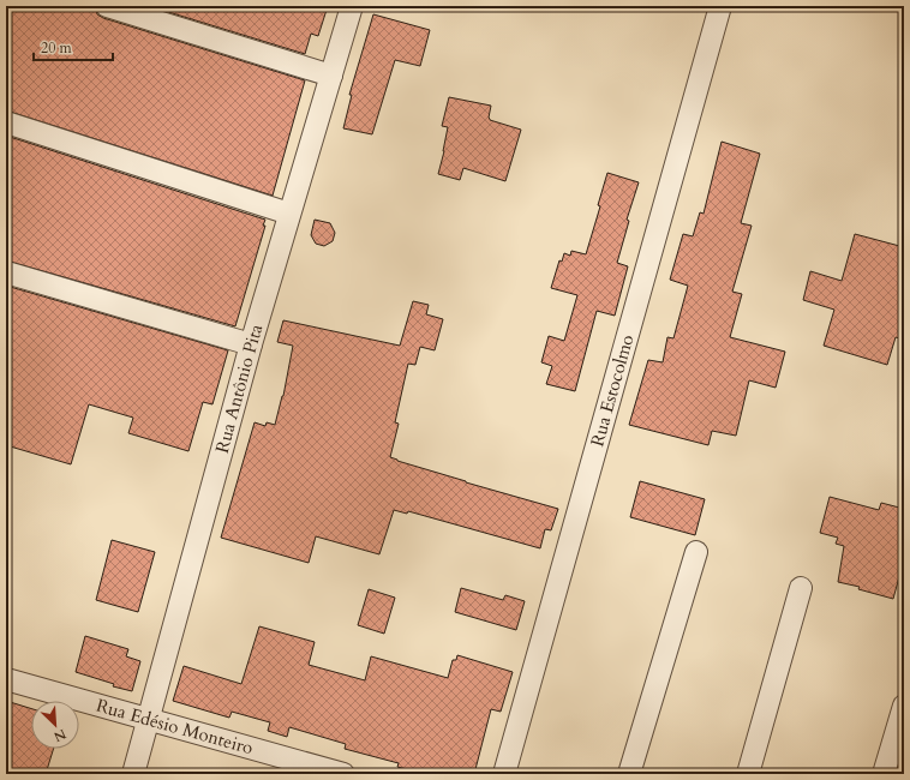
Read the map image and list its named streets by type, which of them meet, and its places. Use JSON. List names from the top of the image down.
{
  "streets": {
    "street": ["Rua Antônio Pita", "Rua Estocolmo", "Rua Edésio Monteiro"]
  },
  "crossings": [
    ["Rua Antônio Pita", "Rua Edésio Monteiro"]
  ],
  "scale_bar": "20 m",
  "north": "bottom right"
}
